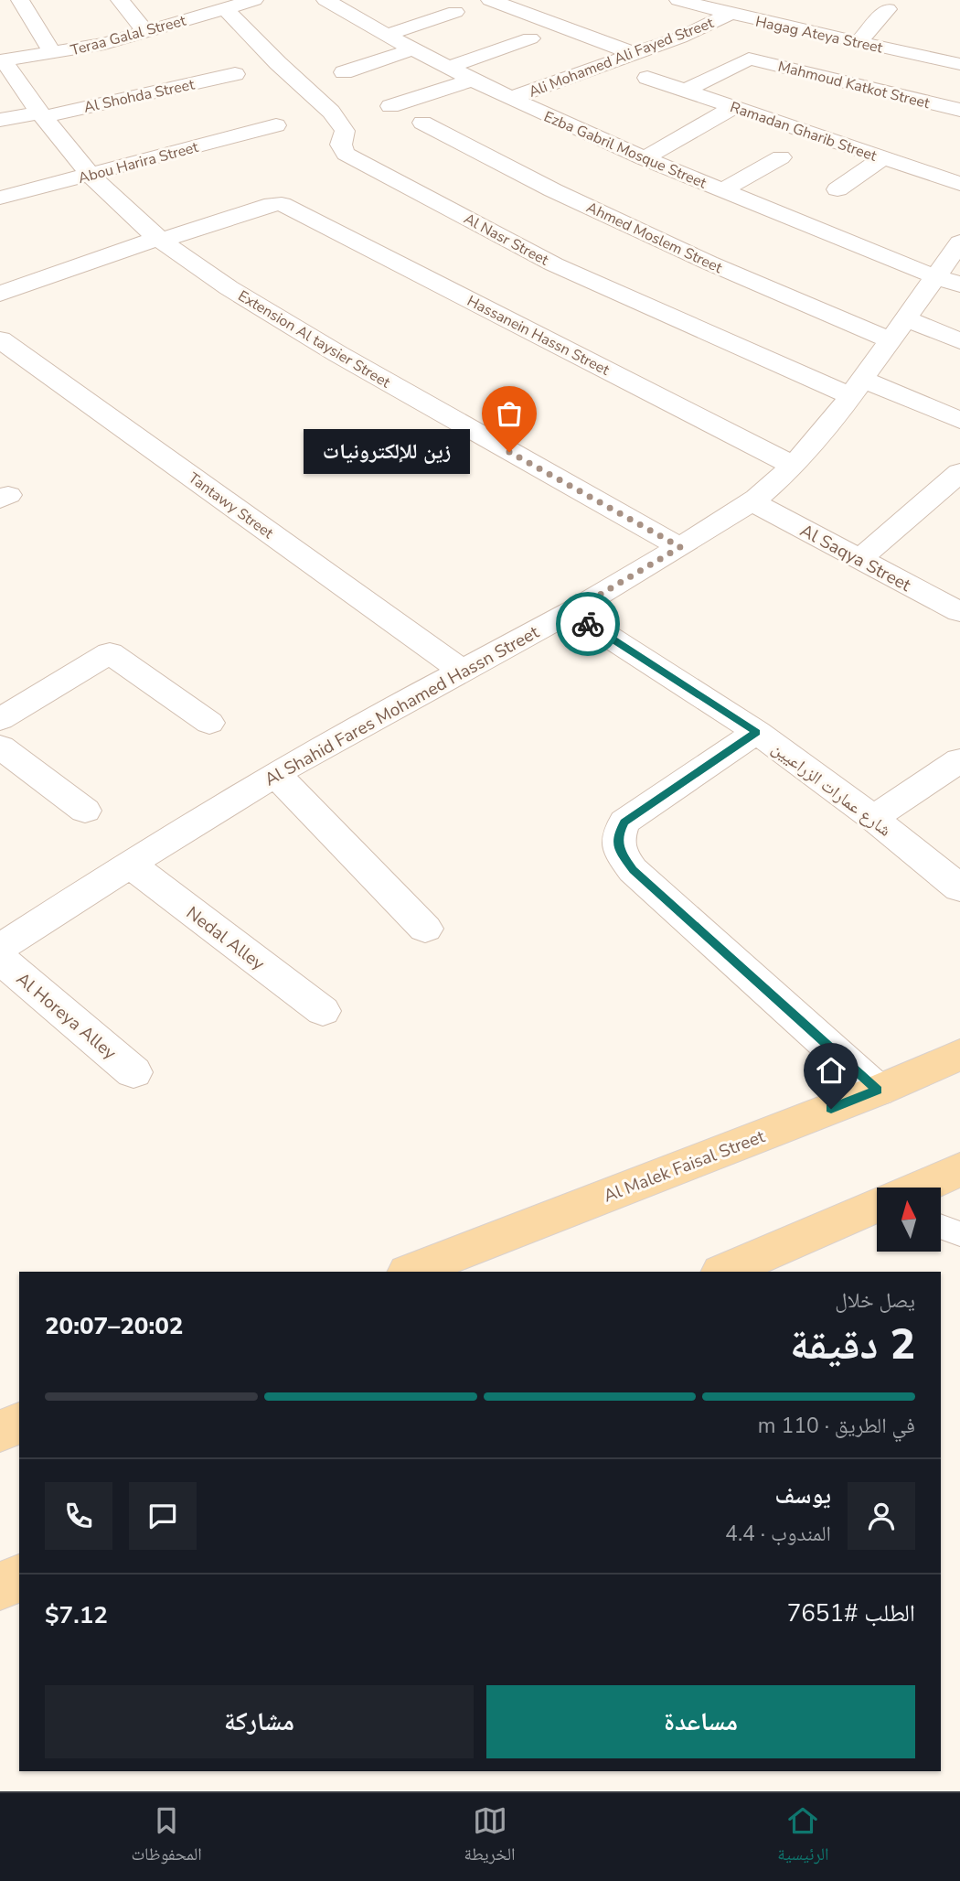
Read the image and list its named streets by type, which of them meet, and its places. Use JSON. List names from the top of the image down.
{
  "streets": {
    "main road": ["Al Malek Faisal Street"],
    "street": [
      "Hagag Ateya Street",
      "Teraa Galal Street",
      "Ali Mohamed Ali Fayed Street",
      "Mahmoud Katkot Street",
      "Al Shohda Street",
      "Ramadan Gharib Street",
      "Ezba Gabril Mosque Street",
      "Abou Harira Street",
      "Ahmed Moslem Street",
      "Al Nasr Street",
      "Hassanein Hassn Street",
      "Extension Al taysier Street",
      "Tantawy Street",
      "Al Saqya Street",
      "Al Shahid Fares Mohamed Hassn Street",
      "شارع عمارات الزراعيين",
      "Nedal Alley",
      "Al Horeya Alley"
    ]
  },
  "crossings": [
    ["Hagag Ateya Street", "Ali Mohamed Ali Fayed Street"],
    ["Teraa Galal Street", "Al Nasr Street"],
    ["Teraa Galal Street", "Extension Al taysier Street"],
    ["Ali Mohamed Ali Fayed Street", "Ezba Gabril Mosque Street"],
    ["Mahmoud Katkot Street", "Ramadan Gharib Street"],
    ["Al Shohda Street", "Extension Al taysier Street"],
    ["Ezba Gabril Mosque Street", "Al Shahid Fares Mohamed Hassn Street"],
    ["Abou Harira Street", "Extension Al taysier Street"],
    ["Ahmed Moslem Street", "Al Shahid Fares Mohamed Hassn Street"],
    ["Al Nasr Street", "Al Shahid Fares Mohamed Hassn Street"],
    ["Hassanein Hassn Street", "Extension Al taysier Street"],
    ["Hassanein Hassn Street", "Al Shahid Fares Mohamed Hassn Street"],
    ["Extension Al taysier Street", "Al Shahid Fares Mohamed Hassn Street"],
    ["Tantawy Street", "Al Shahid Fares Mohamed Hassn Street"],
    ["Al Saqya Street", "Al Shahid Fares Mohamed Hassn Street"],
    ["Al Shahid Fares Mohamed Hassn Street", "شارع عمارات الزراعيين"],
    ["Al Shahid Fares Mohamed Hassn Street", "Nedal Alley"]
  ],
  "places": ["زين للإلكترونيات"],
  "north": "top",
  "page": {
    "bubble": "زين للإلكترونيات",
    "heading": ["2 دقيقة", "يصل خلال", "20:02–20:07"],
    "panel": [
      "يوسف",
      "المندوب · 4.4",
      "الطلب #7651",
      "$7.12"
    ],
    "bar": "في الطريق · 110 m",
    "buttons": ["مساعدة", "مشاركة"],
    "tabs": ["الرئيسية", "الخريطة", "المحفوظات"]
  }
}
